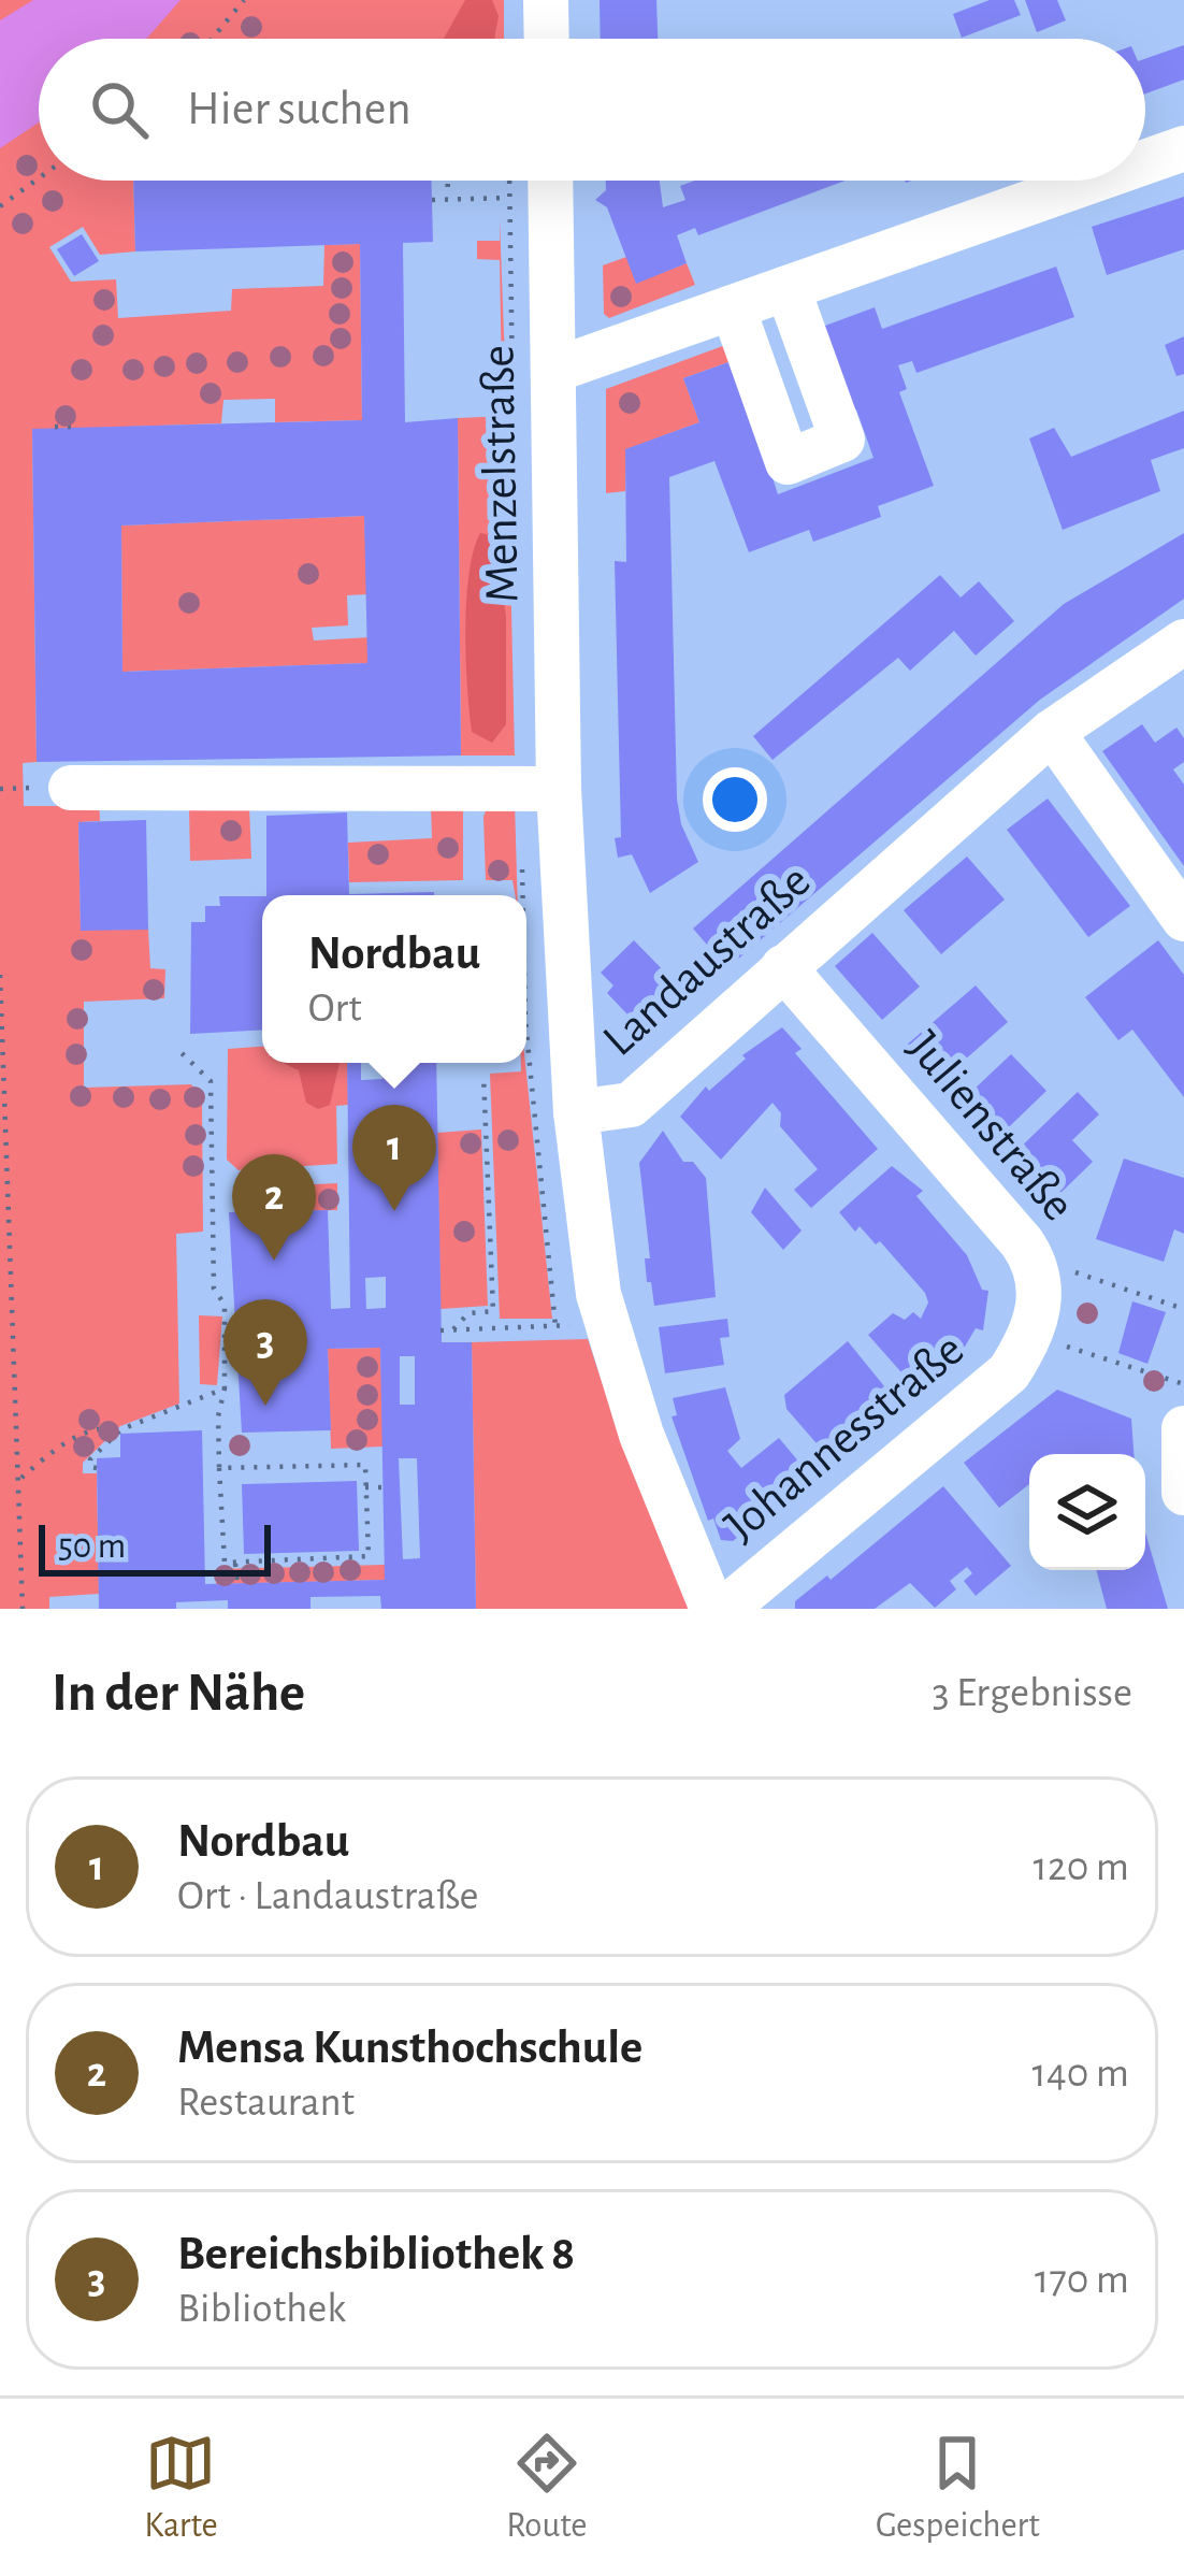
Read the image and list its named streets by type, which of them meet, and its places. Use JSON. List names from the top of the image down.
{
  "streets": {
    "street": [
      "Menzelstraße",
      "Landaustraße",
      "Julienstraße",
      "Johannesstraße"
    ]
  },
  "crossings": [
    ["Menzelstraße", "Landaustraße"],
    ["Landaustraße", "Julienstraße"],
    ["Julienstraße", "Johannesstraße"]
  ],
  "scale_bar": "50 m",
  "page": {
    "search": "Hier suchen",
    "popup": ["Nordbau", "Ort"],
    "pins": ["1", "2", "3"],
    "scale": "50 m",
    "heading": ["In der Nähe", "3 Ergebnisse"],
    "list": [
      {
        "mark": "1",
        "name": "Nordbau",
        "note": "Ort · Landaustraße",
        "value": "120 m"
      },
      {
        "mark": "2",
        "name": "Mensa Kunsthochschule",
        "note": "Restaurant",
        "value": "140 m"
      },
      {
        "mark": "3",
        "name": "Bereichsbibliothek 8",
        "note": "Bibliothek",
        "value": "170 m"
      }
    ],
    "nav": ["Karte", "Route", "Gespeichert"]
  }
}
